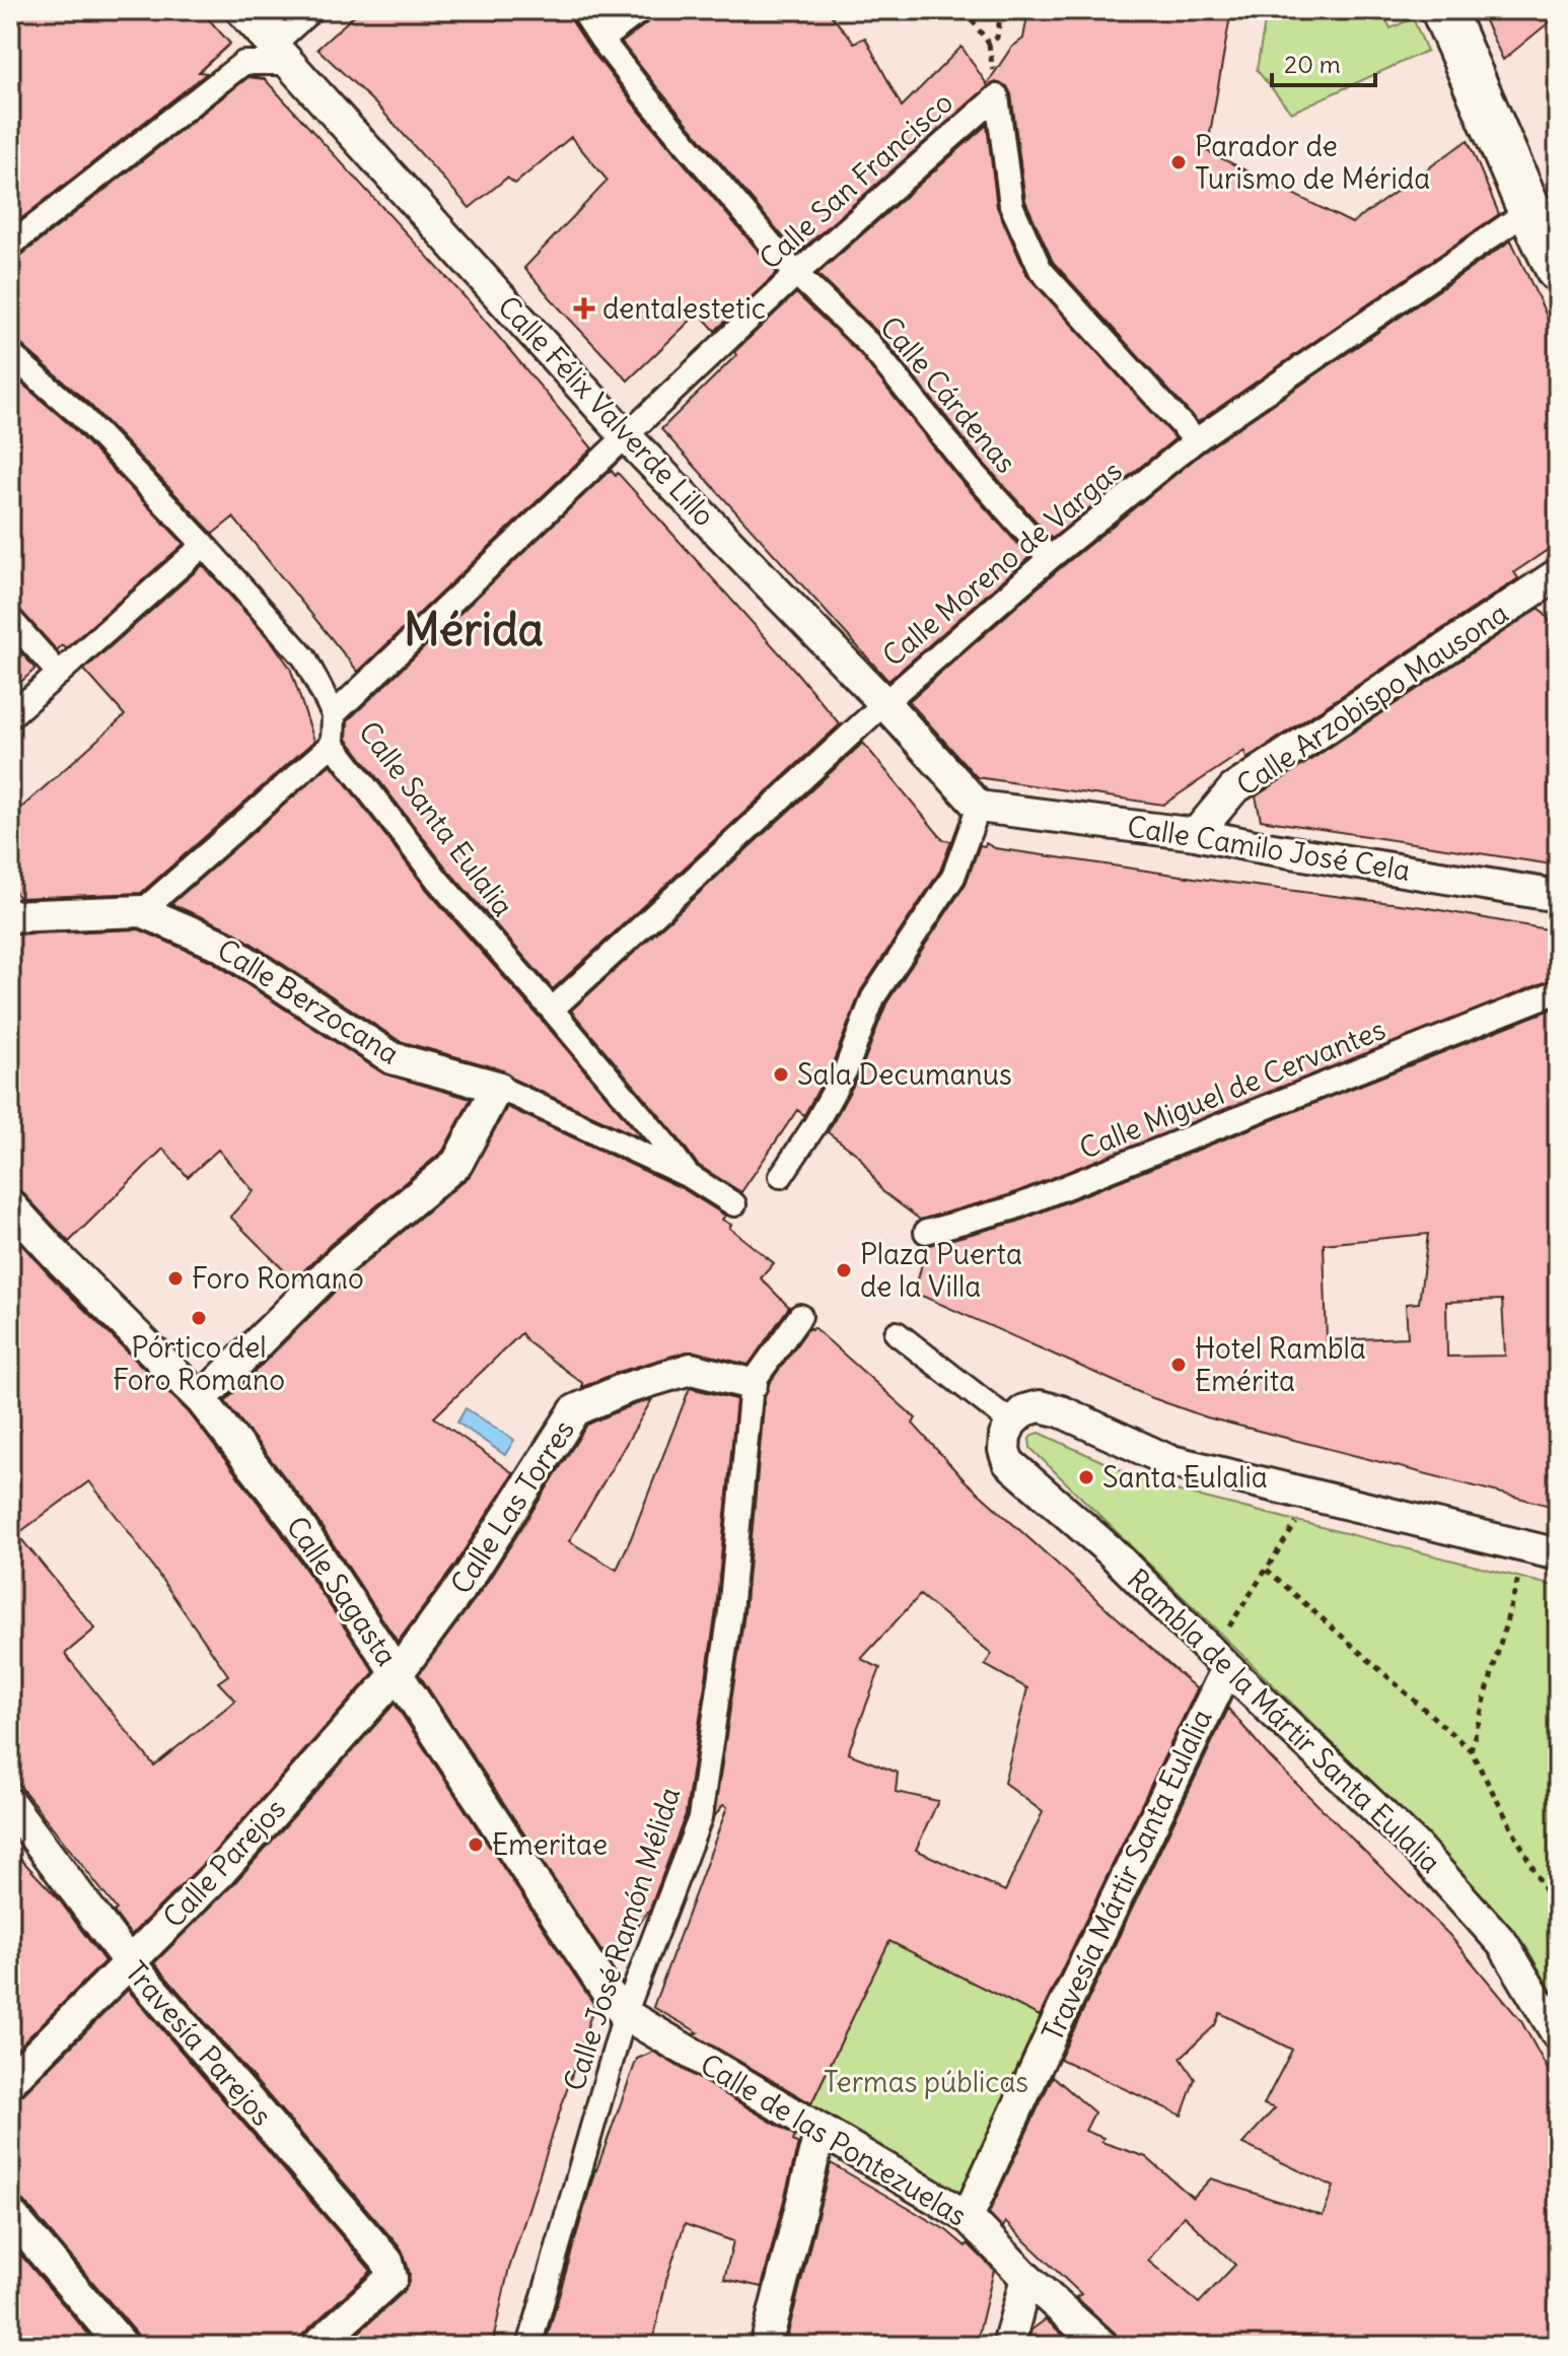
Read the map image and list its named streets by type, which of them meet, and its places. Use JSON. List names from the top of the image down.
{
  "streets": {
    "street": [
      "Calle San Francisco",
      "Calle Cárdenas",
      "Calle Félix Valverde Lillo",
      "Calle Moreno de Vargas",
      "Calle Arzobispo Mausona",
      "Calle Santa Eulalia",
      "Calle Camilo José Cela",
      "Calle Berzocana",
      "Calle Miguel de Cervantes",
      "Calle Las Torres",
      "Calle Sagasta",
      "Rambla de la Mártir Santa Eulalia",
      "Calle Parejos",
      "Travesía Mártir Santa Eulalia",
      "Calle José Ramón Mélida",
      "Travesía Parejos",
      "Calle de las Pontezuelas"
    ]
  },
  "crossings": [
    ["Calle San Francisco", "Calle Cárdenas"],
    ["Calle San Francisco", "Calle Félix Valverde Lillo"],
    ["Calle San Francisco", "Calle Moreno de Vargas"],
    ["Calle San Francisco", "Calle Santa Eulalia"],
    ["Calle Cárdenas", "Calle Moreno de Vargas"],
    ["Calle Félix Valverde Lillo", "Calle Moreno de Vargas"],
    ["Calle Félix Valverde Lillo", "Calle Camilo José Cela"],
    ["Calle Moreno de Vargas", "Calle Santa Eulalia"],
    ["Calle Arzobispo Mausona", "Calle Camilo José Cela"],
    ["Calle Santa Eulalia", "Calle Berzocana"],
    ["Calle Las Torres", "Calle Sagasta"],
    ["Calle Las Torres", "Calle Parejos"],
    ["Calle Las Torres", "Calle José Ramón Mélida"],
    ["Calle Sagasta", "Calle Parejos"],
    ["Calle Sagasta", "Calle José Ramón Mélida"],
    ["Calle Sagasta", "Calle de las Pontezuelas"],
    ["Rambla de la Mártir Santa Eulalia", "Travesía Mártir Santa Eulalia"],
    ["Calle Parejos", "Travesía Parejos"],
    ["Travesía Mártir Santa Eulalia", "Calle de las Pontezuelas"],
    ["Calle José Ramón Mélida", "Calle de las Pontezuelas"]
  ],
  "districts": ["Mérida"],
  "parks": ["Termas públicas"],
  "places": {
    "other": [
      "Parador de Turismo de Mérida",
      "Sala Decumanus",
      "Plaza Puerta de la Villa",
      "Foro Romano",
      "Pórtico del Foro Romano",
      "Hotel Rambla Emérita",
      "Santa Eulalia",
      "Emeritae"
    ],
    "health": ["dentalestetic"]
  },
  "scale_bar": "20 m"
}
